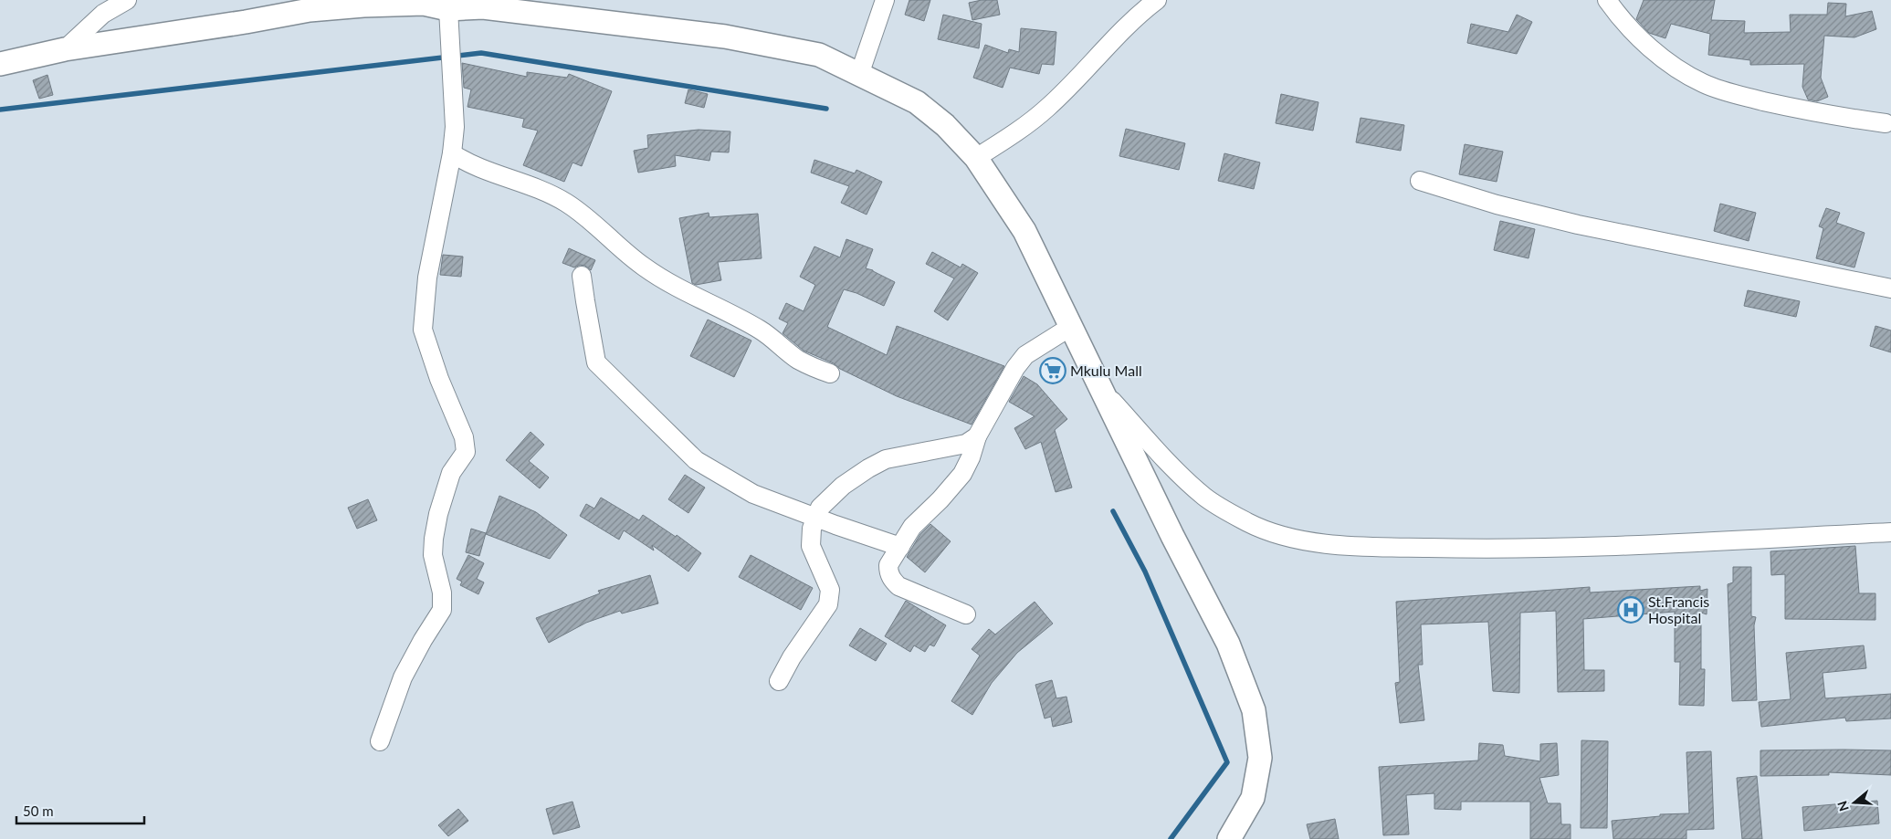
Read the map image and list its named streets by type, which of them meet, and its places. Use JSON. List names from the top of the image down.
{
  "places": {
    "supermarket": ["Mkulu Mall"],
    "hospital": ["St.Francis Hospital"]
  },
  "scale_bar": "50 m",
  "north": "left"
}
